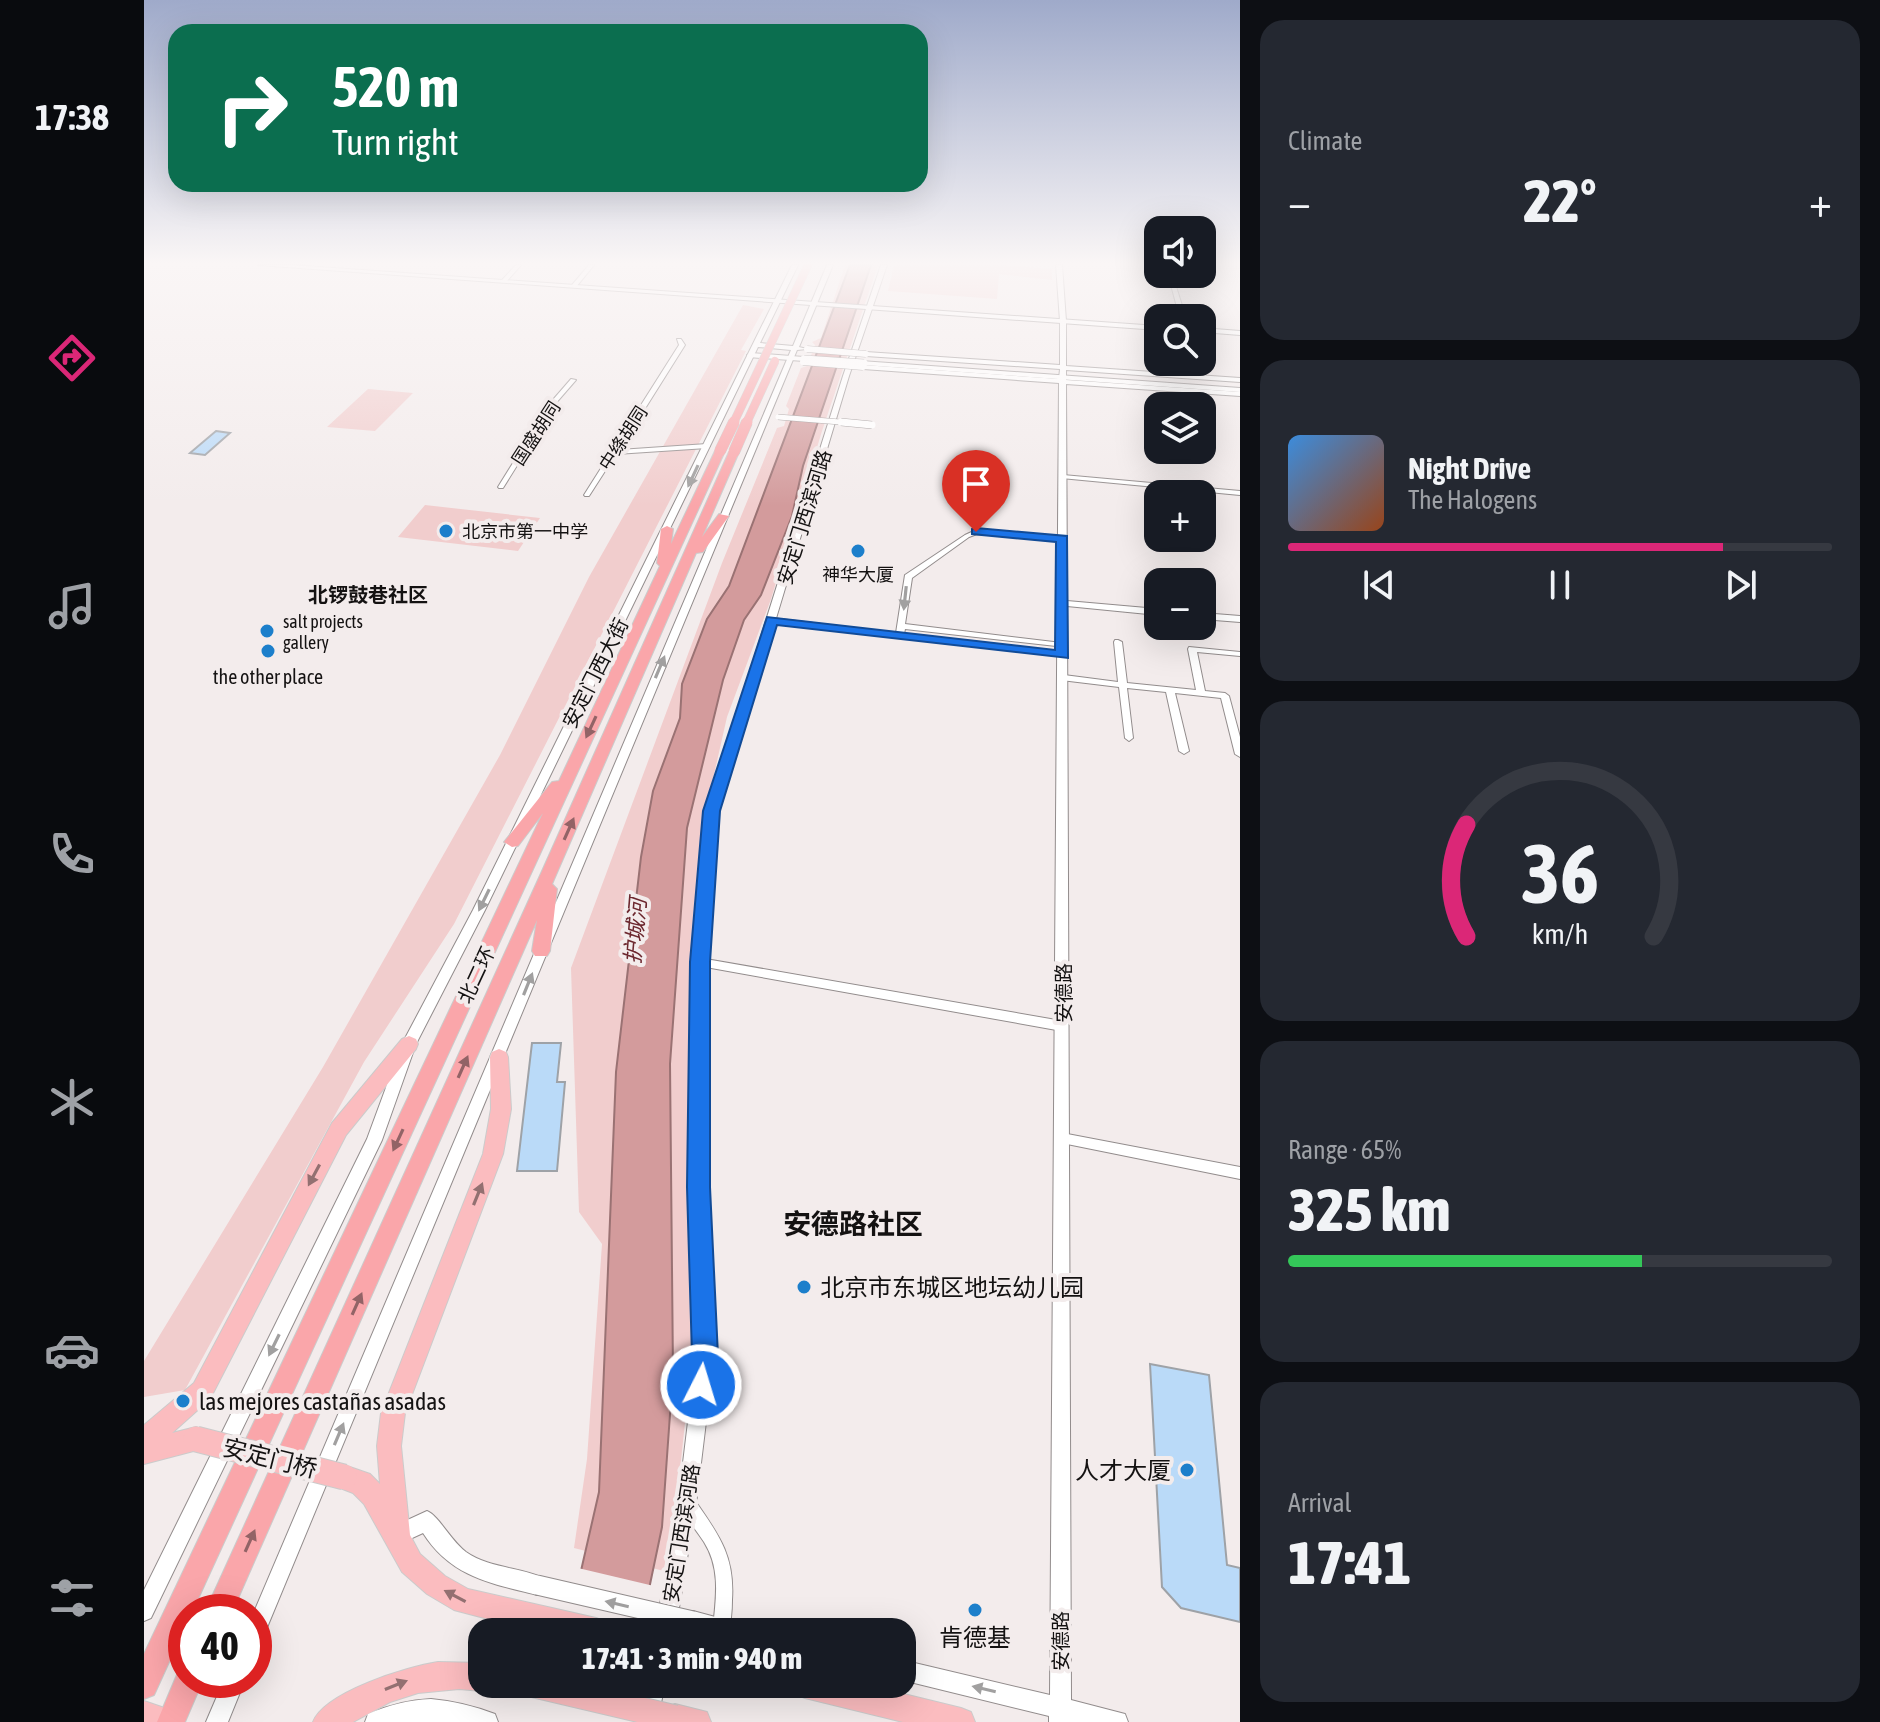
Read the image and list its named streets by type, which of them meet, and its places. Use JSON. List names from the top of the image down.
{
  "streets": {
    "highway": ["北二环"],
    "main road": ["安定门桥"],
    "street": [
      "国盛胡同",
      "中绦胡同",
      "安定门西滨河路",
      "安定门西大街",
      "安德路"
    ]
  },
  "districts": ["北锣鼓巷社区", "安德路社区"],
  "water": ["护城河"],
  "places": [
    "北京市第一中学",
    "神华大厦",
    "salt projects gallery",
    "the other place",
    "北京市东城区地坛幼儿园",
    "las mejores castañas asadas",
    "人才大厦",
    "肯德基"
  ],
  "page": {
    "tabs": "17:38",
    "tile": [
      "Climate",
      ["Range · 65%", "325 km"],
      ["Arrival", "17:41"]
    ],
    "turn": ["520 m", "Turn right"],
    "heat": ["−", "22°", "+"],
    "map_buttons": ["+", "−"],
    "song": ["Night Drive", "The Halogens"],
    "limit": "40",
    "trip": "17:41 · 3 min · 940 m",
    "gauge": ["36", "km/h"]
  }
}
